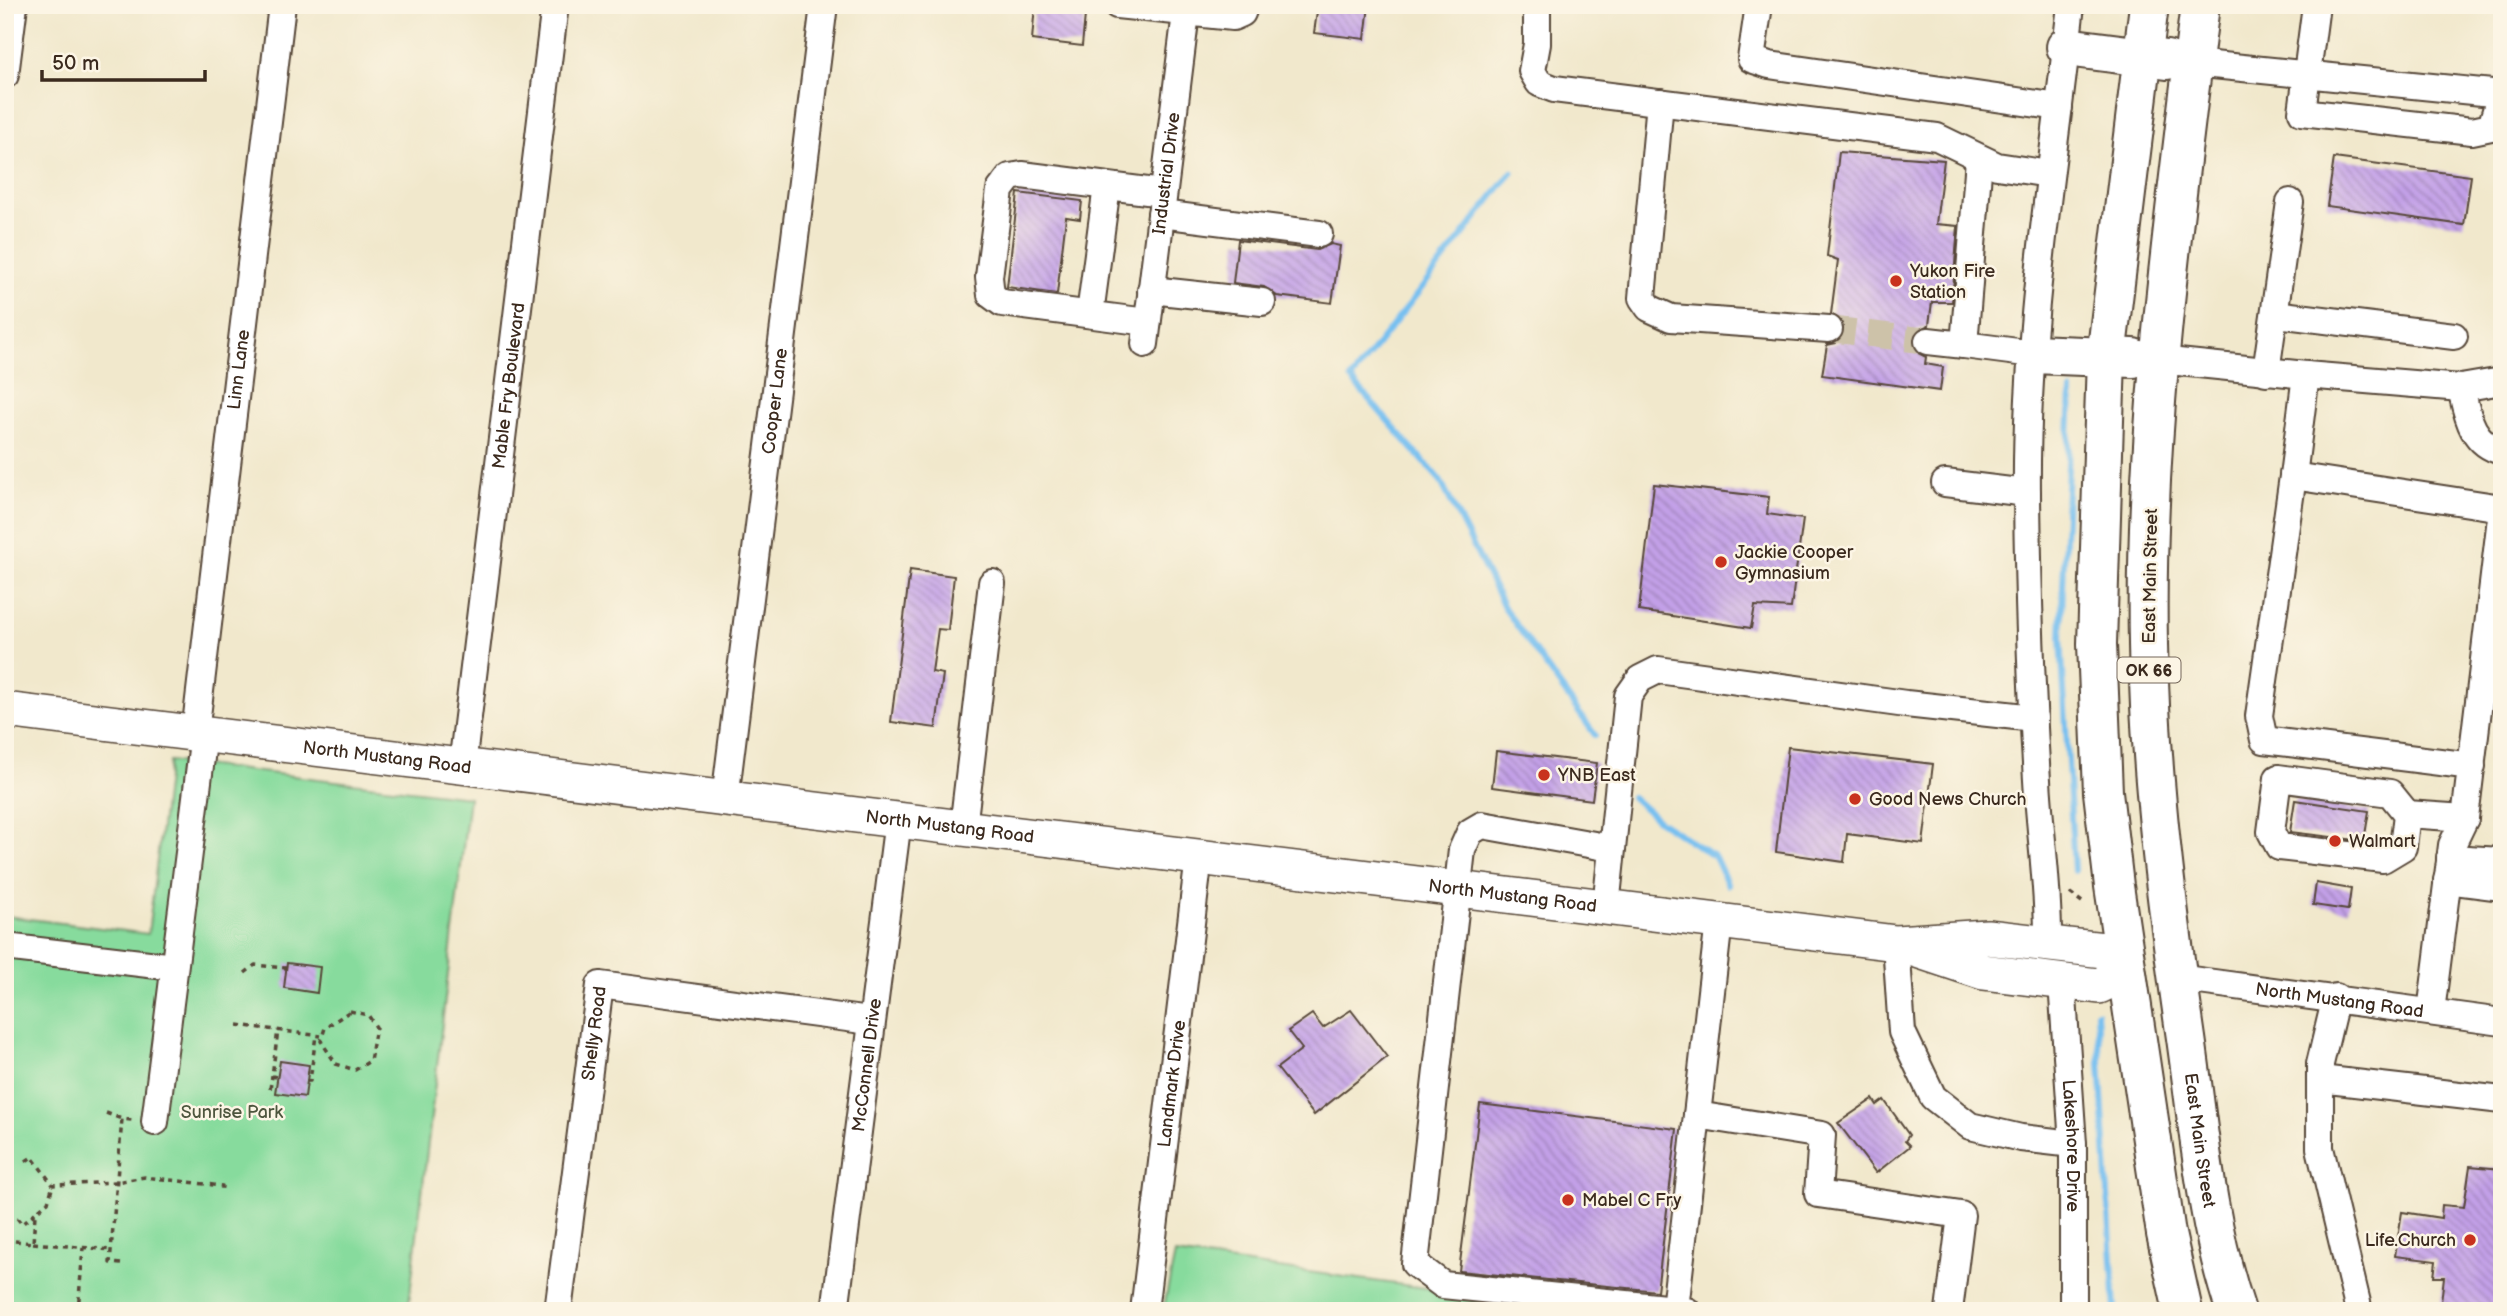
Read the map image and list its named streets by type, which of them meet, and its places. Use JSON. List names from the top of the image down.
{
  "streets": {
    "highway": ["East Main Street", "OK 66"],
    "main road": ["North Mustang Road"],
    "street": [
      "Industrial Drive",
      "Linn Lane",
      "Mable Fry Boulevard",
      "Cooper Lane",
      "Shelly Road",
      "McConnell Drive",
      "Landmark Drive",
      "Lakeshore Drive"
    ]
  },
  "crossings": [
    ["Linn Lane", "North Mustang Road"],
    ["Mable Fry Boulevard", "North Mustang Road"],
    ["Cooper Lane", "North Mustang Road"],
    ["East Main Street", "North Mustang Road"],
    ["OK 66", "North Mustang Road"],
    ["North Mustang Road", "McConnell Drive"],
    ["North Mustang Road", "Landmark Drive"],
    ["North Mustang Road", "Lakeshore Drive"],
    ["Shelly Road", "McConnell Drive"]
  ],
  "parks": ["Sunrise Park"],
  "places": [
    "Yukon Fire Station",
    "Jackie Cooper Gymnasium",
    "YNB East",
    "Good News Church",
    "Walmart",
    "Mabel C Fry",
    "Life.Church"
  ],
  "scale_bar": "50 m"
}
